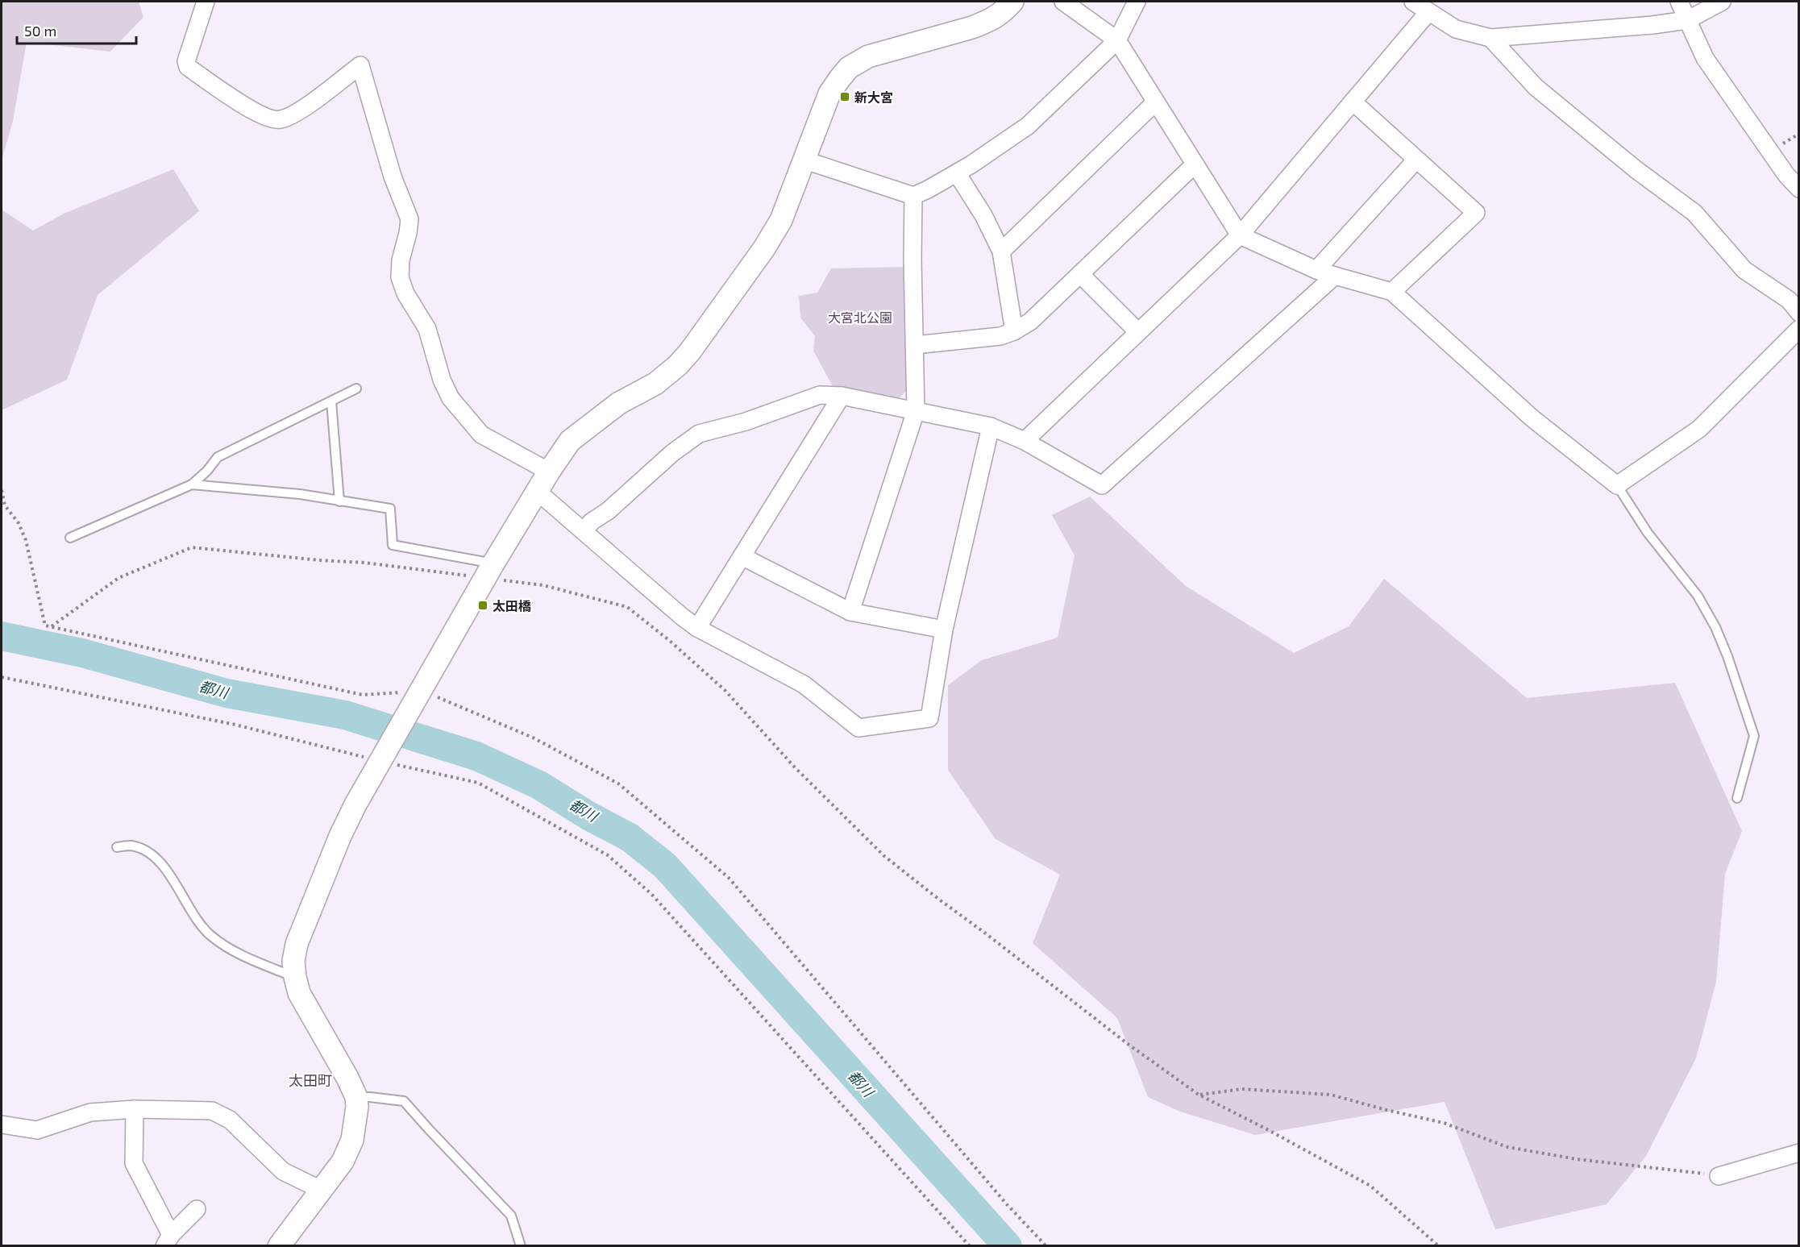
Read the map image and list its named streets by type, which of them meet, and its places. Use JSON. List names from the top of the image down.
{
  "districts": ["太田町"],
  "water": ["都川"],
  "parks": ["大宮北公園"],
  "places": {
    "transit": ["新大宮", "太田橋"]
  },
  "scale_bar": "50 m"
}
